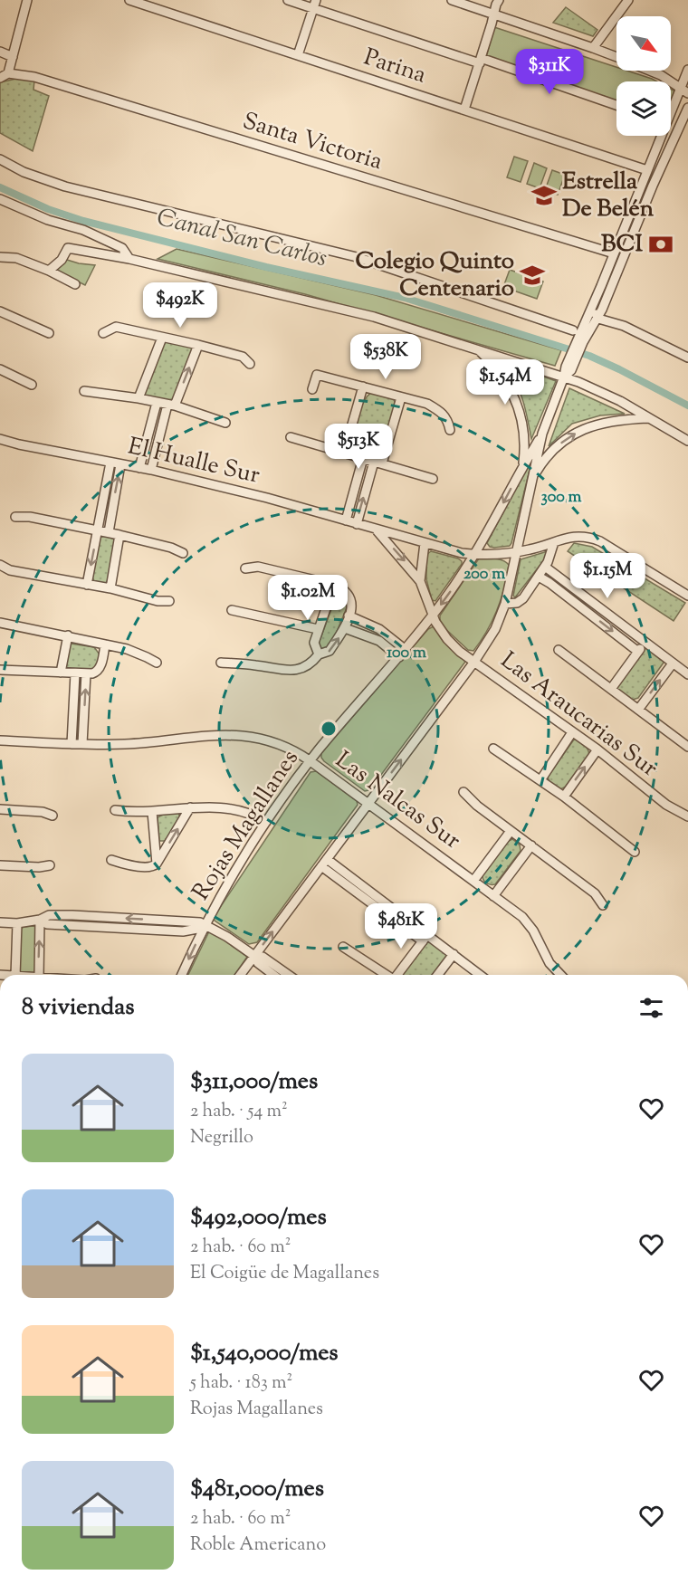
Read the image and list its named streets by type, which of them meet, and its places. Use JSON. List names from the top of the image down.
{
  "streets": {
    "street": [
      "Parina",
      "Santa Victoria",
      "El Hualle Sur",
      "Las Araucarias Sur",
      "Las Nalcas Sur",
      "Rojas Magallanes"
    ]
  },
  "crossings": [
    ["Parina", "Rojas Magallanes"],
    ["Santa Victoria", "Rojas Magallanes"],
    ["El Hualle Sur", "Rojas Magallanes"],
    ["Las Araucarias Sur", "Rojas Magallanes"],
    ["Las Nalcas Sur", "Rojas Magallanes"]
  ],
  "water": ["Canal San Carlos"],
  "places": {
    "school or university": ["Estrella De Belén", "Colegio Quinto Centenario"],
    "bank": ["BCI"]
  },
  "north": "bottom right",
  "page": {
    "price": [
      "$311K",
      "$492K",
      "$538K",
      "$1.54M",
      "$513K",
      "$1.15M",
      "$1.02M",
      "$481K"
    ],
    "heading": "8 viviendas",
    "list": [
      {
        "name": "$311,000/mes",
        "note": "2 hab. · 54 m² · Negrillo"
      },
      {
        "name": "$492,000/mes",
        "note": "2 hab. · 60 m² · El Coigüe de Magallanes"
      },
      {
        "name": "$1,540,000/mes",
        "note": "5 hab. · 183 m² · Rojas Magallanes"
      },
      {
        "name": "$481,000/mes",
        "note": "2 hab. · 60 m² · Roble Americano"
      }
    ]
  },
  "rings": ["300 m", "200 m", "100 m"]
}
